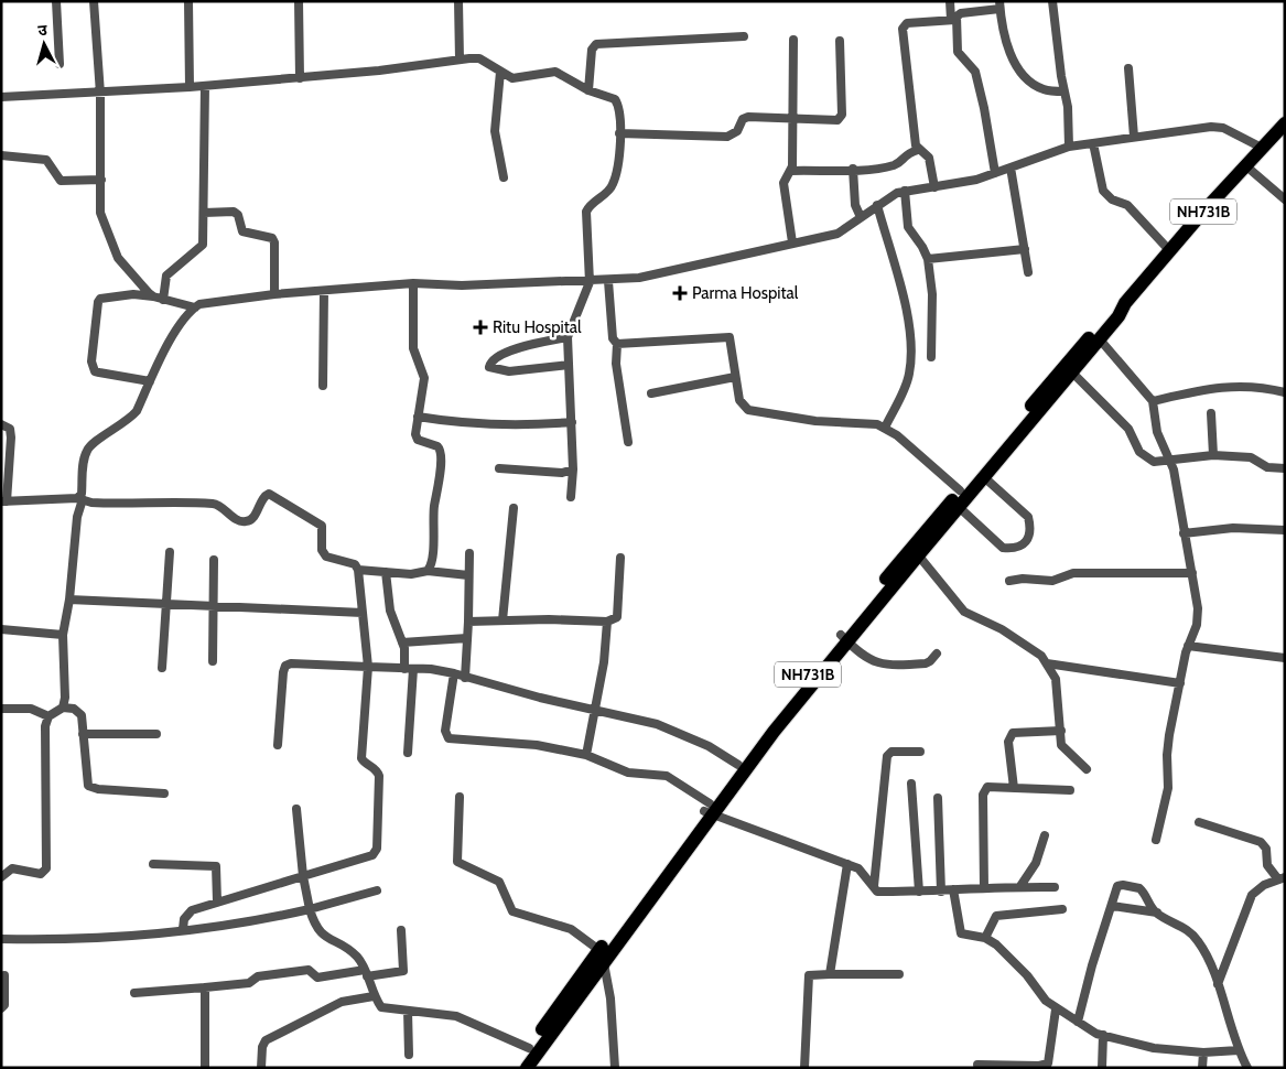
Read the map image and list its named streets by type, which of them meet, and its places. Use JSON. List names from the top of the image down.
{
  "streets": {
    "highway": ["NH731B"]
  },
  "places": {
    "health": ["Parma Hospital", "Ritu Hospital"]
  },
  "north": "top"
}
